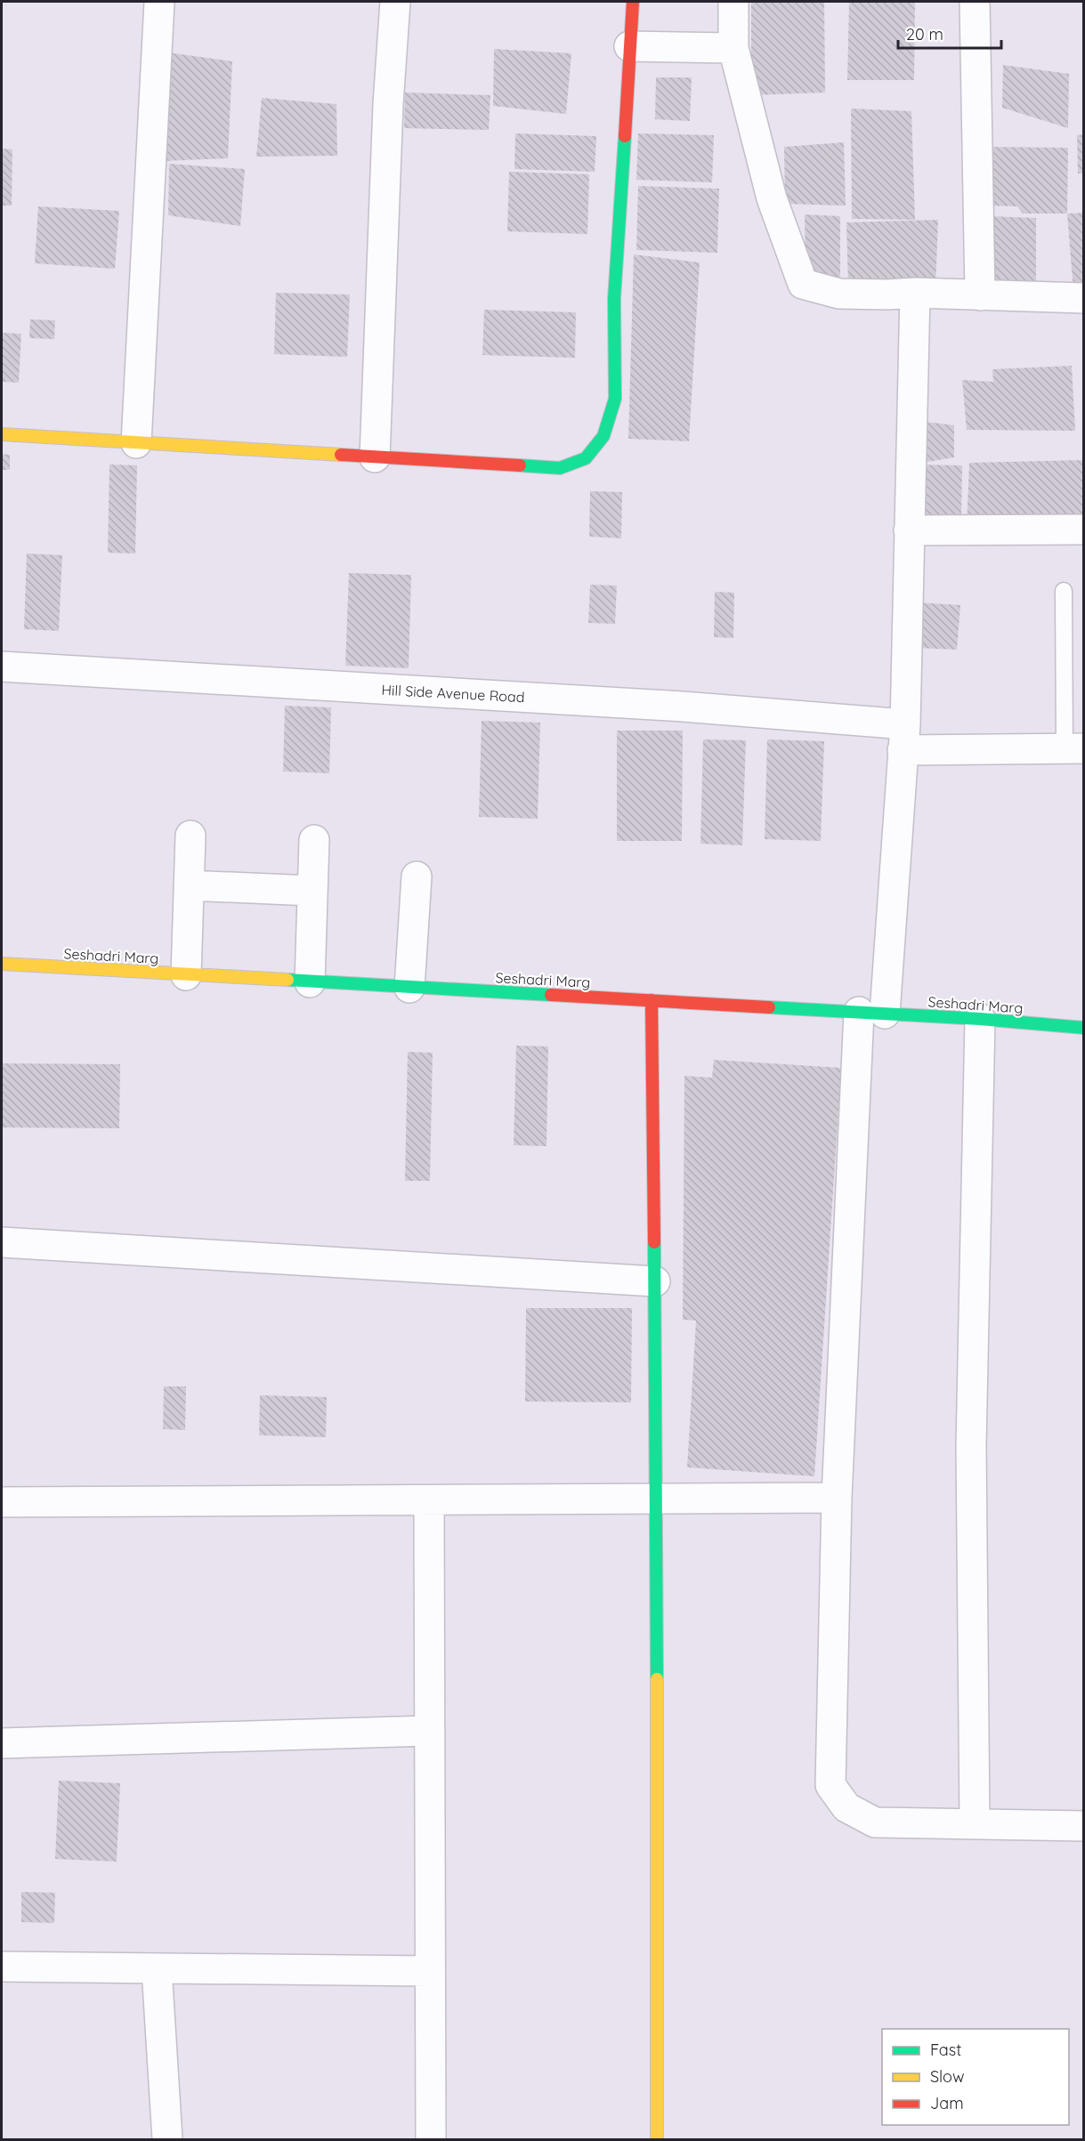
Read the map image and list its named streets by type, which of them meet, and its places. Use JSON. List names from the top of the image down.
{
  "streets": {
    "street": ["Hill Side Avenue Road", "Seshadri Marg"]
  },
  "legend": ["Fast", "Slow", "Jam"],
  "scale_bar": "20 m"
}
